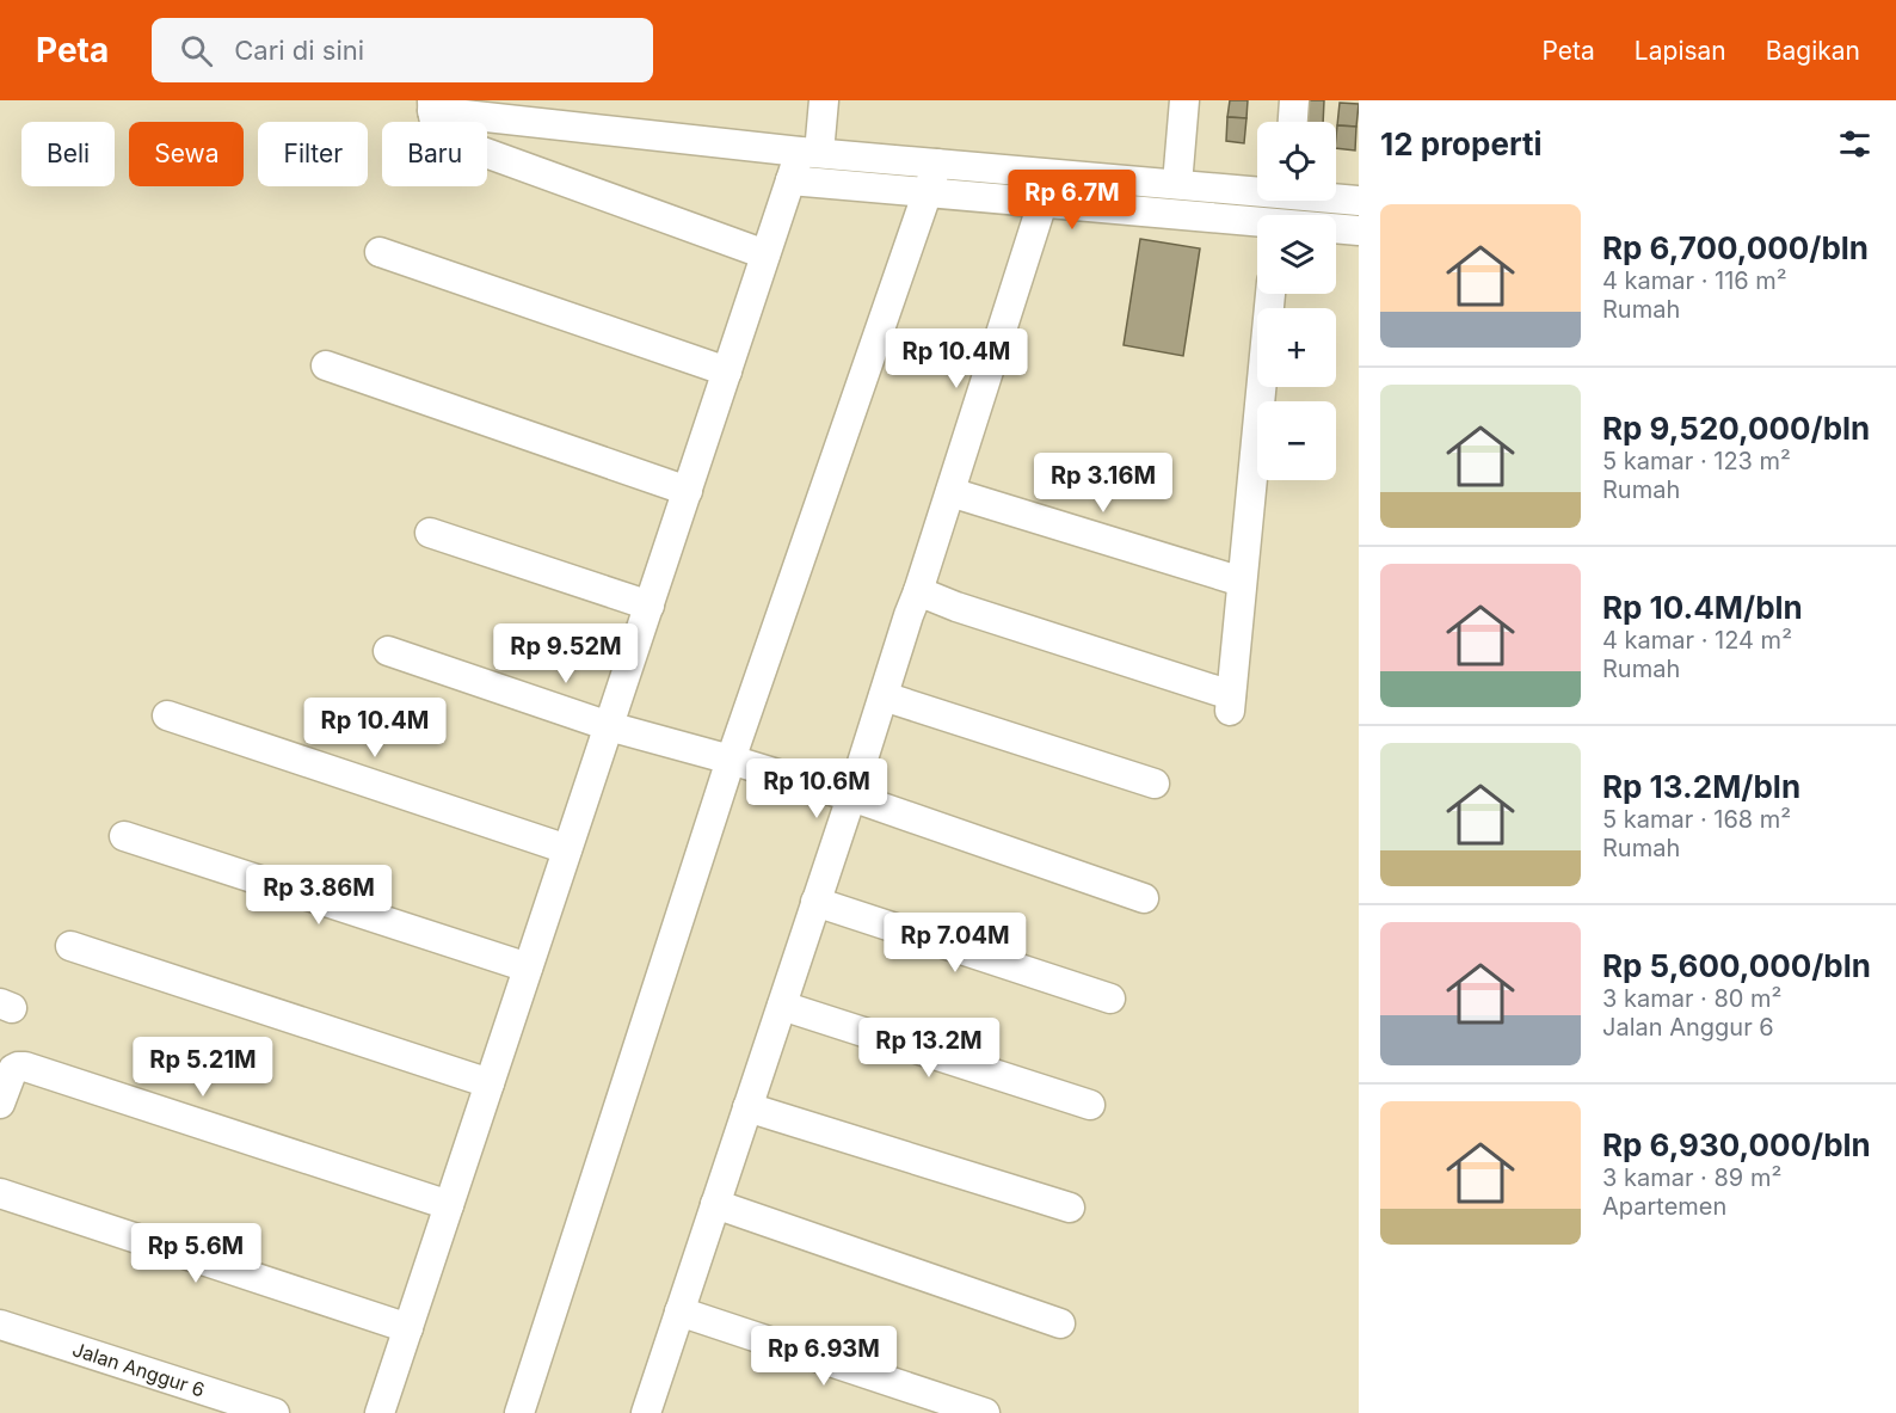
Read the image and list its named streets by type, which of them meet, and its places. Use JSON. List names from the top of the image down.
{
  "streets": {
    "street": ["Jalan Anggur 6"]
  },
  "page": {
    "header": "Peta",
    "search": "Cari di sini",
    "nav": ["Peta", "Lapisan", "Bagikan"],
    "heading": "12 properti",
    "map_buttons": ["+", "−"],
    "chip": [
      "Beli",
      "Sewa",
      "Filter",
      "Baru"
    ],
    "price": [
      "Rp 6.7M",
      "Rp 10.4M",
      "Rp 3.16M",
      "Rp 9.52M",
      "Rp 10.4M",
      "Rp 10.6M",
      "Rp 3.86M",
      "Rp 7.04M",
      "Rp 13.2M",
      "Rp 5.21M",
      "Rp 5.6M",
      "Rp 6.93M"
    ],
    "list": [
      {
        "name": "Rp 6,700,000/bln",
        "note": "4 kamar · 116 m² · Rumah"
      },
      {
        "name": "Rp 9,520,000/bln",
        "note": "5 kamar · 123 m² · Rumah"
      },
      {
        "name": "Rp 10.4M/bln",
        "note": "4 kamar · 124 m² · Rumah"
      },
      {
        "name": "Rp 13.2M/bln",
        "note": "5 kamar · 168 m² · Rumah"
      },
      {
        "name": "Rp 5,600,000/bln",
        "note": "3 kamar · 80 m² · Jalan Anggur 6"
      },
      {
        "name": "Rp 6,930,000/bln",
        "note": "3 kamar · 89 m² · Apartemen"
      }
    ]
  }
}
